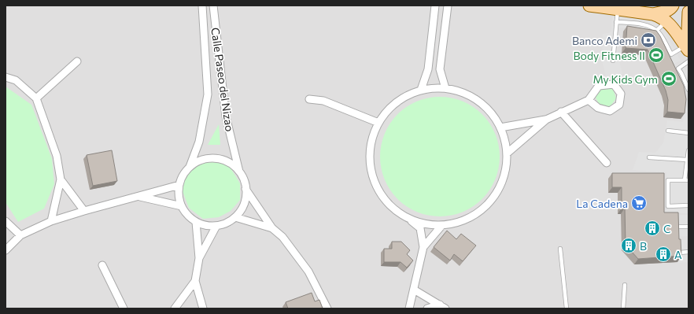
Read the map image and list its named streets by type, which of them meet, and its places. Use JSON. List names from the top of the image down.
{
  "streets": {
    "street": ["Calle Paseo del Nizao"]
  },
  "places": {
    "bank": ["Banco Ademi"],
    "sports": ["Body Fitness II", "My Kids Gym"],
    "supermarket": ["La Cadena"],
    "building": ["C", "B", "A"]
  }
}
